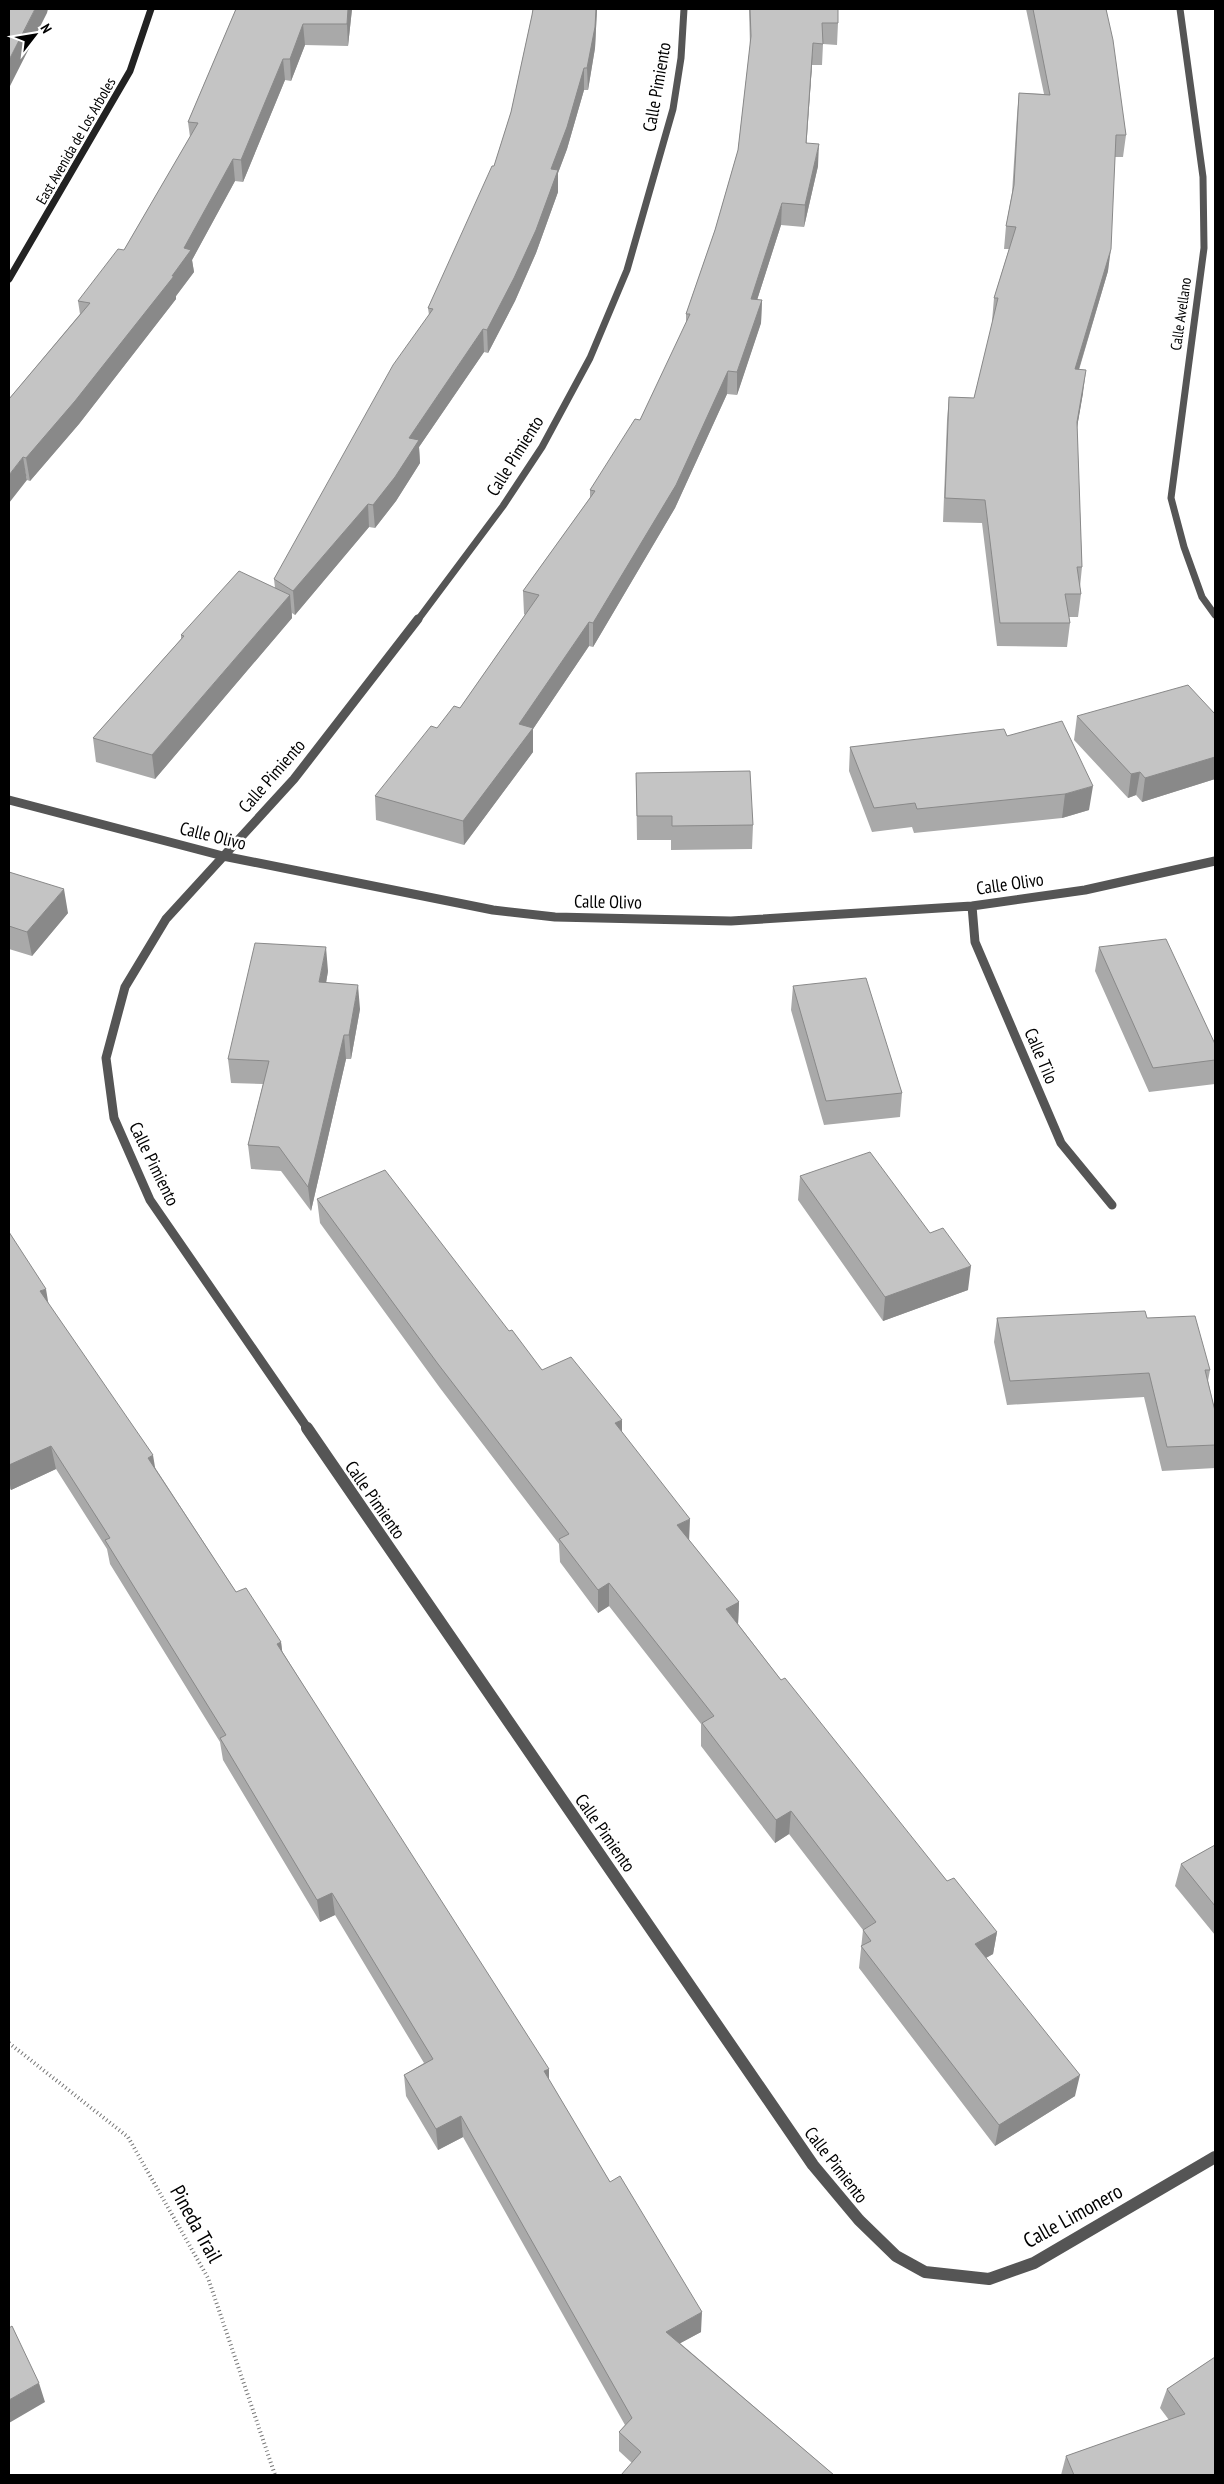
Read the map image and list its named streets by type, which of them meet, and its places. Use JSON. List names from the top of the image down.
{
  "streets": {
    "main road": ["East Avenida de Los Arboles"],
    "street": [
      "Calle Pimiento",
      "Calle Avellano",
      "Calle Olivo",
      "Calle Tilo",
      "Calle Limonero"
    ],
    "path": ["Pineda Trail"]
  },
  "crossings": [
    ["Calle Pimiento", "Calle Olivo"],
    ["Calle Pimiento", "Calle Limonero"],
    ["Calle Olivo", "Calle Tilo"]
  ],
  "north": "top right"
}
